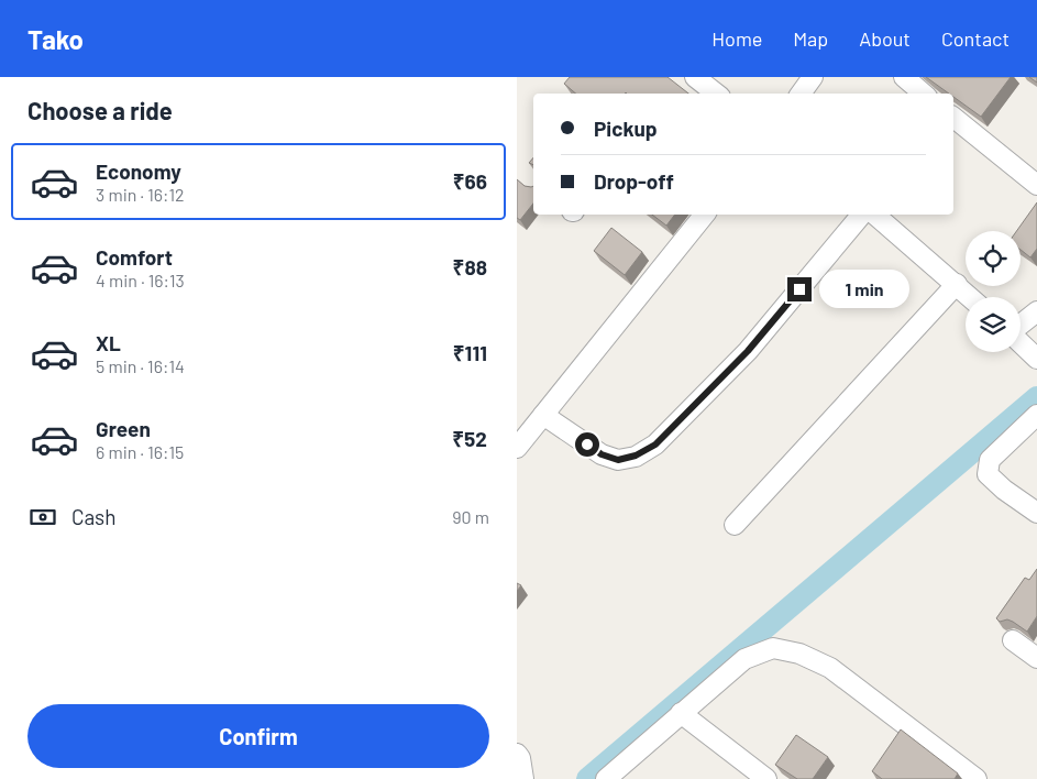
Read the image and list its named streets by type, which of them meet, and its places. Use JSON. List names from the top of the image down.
{
  "page": {
    "header": "Tako",
    "nav": [
      "Home",
      "Map",
      "About",
      "Contact"
    ],
    "heading": "Choose a ride",
    "banner": ["Pickup", "Drop-off"],
    "list": [
      {
        "name": "Economy",
        "note": "3 min · 16:12",
        "value": "₹66"
      },
      {
        "name": "Comfort",
        "note": "4 min · 16:13",
        "value": "₹88"
      },
      {
        "name": "XL",
        "note": "5 min · 16:14",
        "value": "₹111"
      },
      {
        "name": "Green",
        "note": "6 min · 16:15",
        "value": "₹52"
      }
    ],
    "bubble": "1 min",
    "pay": ["Cash", "90 m"],
    "buttons": "Confirm"
  }
}
